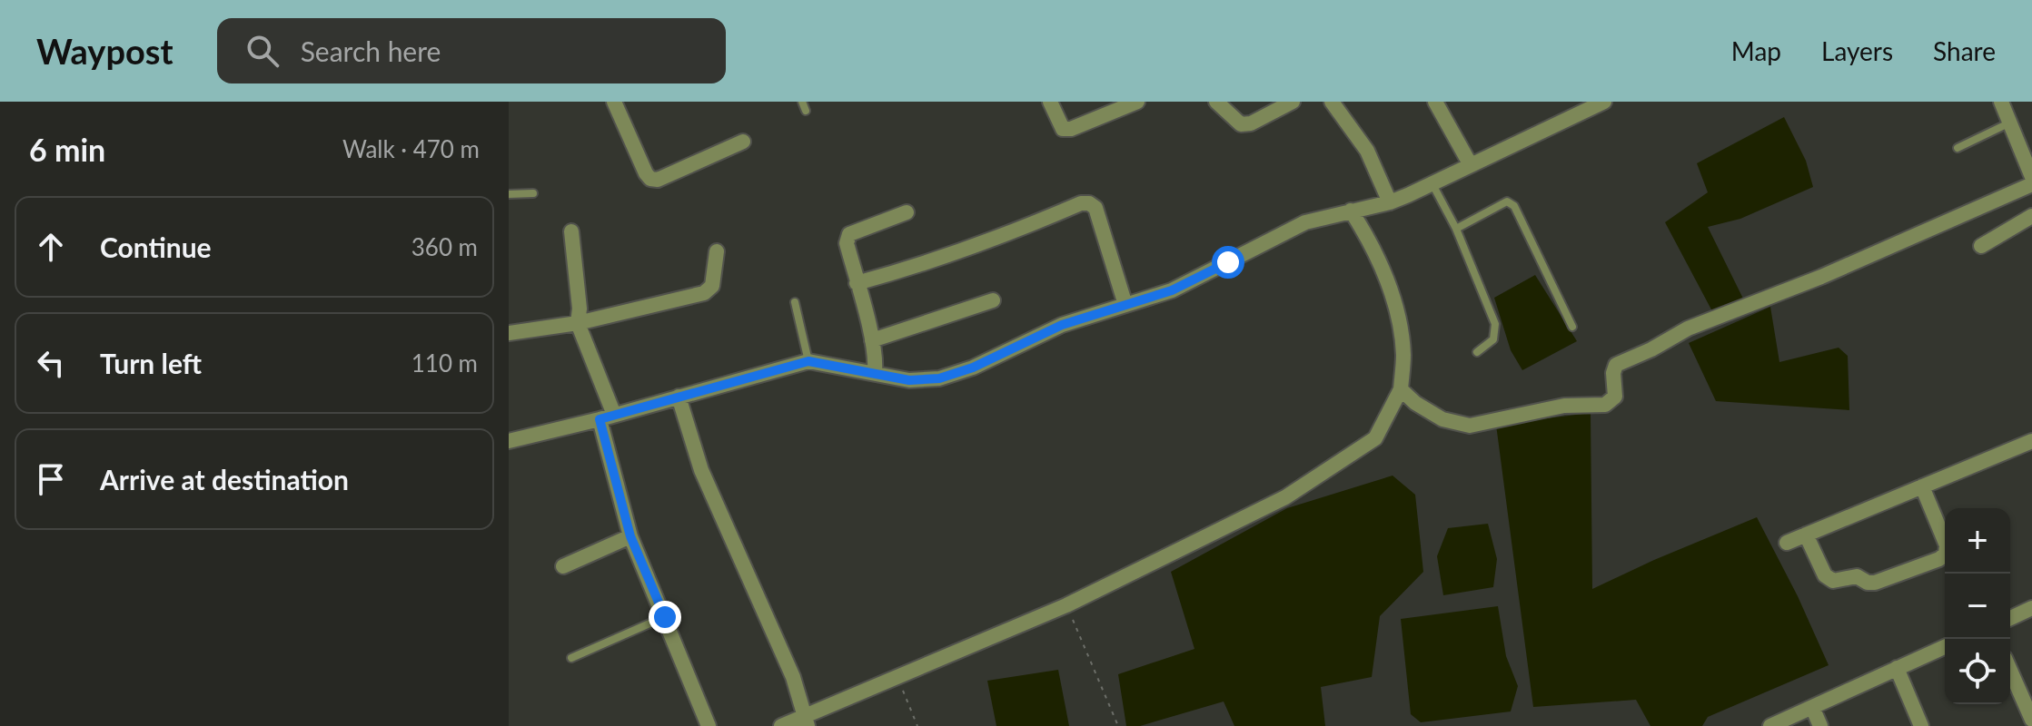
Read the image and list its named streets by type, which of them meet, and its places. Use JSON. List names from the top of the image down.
{
  "page": {
    "header": "Waypost",
    "search": "Search here",
    "nav": ["Map", "Layers", "Share"],
    "heading": ["6 min", "Walk · 470 m"],
    "list": [
      ["Continue", "360 m"],
      ["Turn left", "110 m"],
      "Arrive at destination"
    ],
    "map_buttons": ["+", "−"]
  }
}
